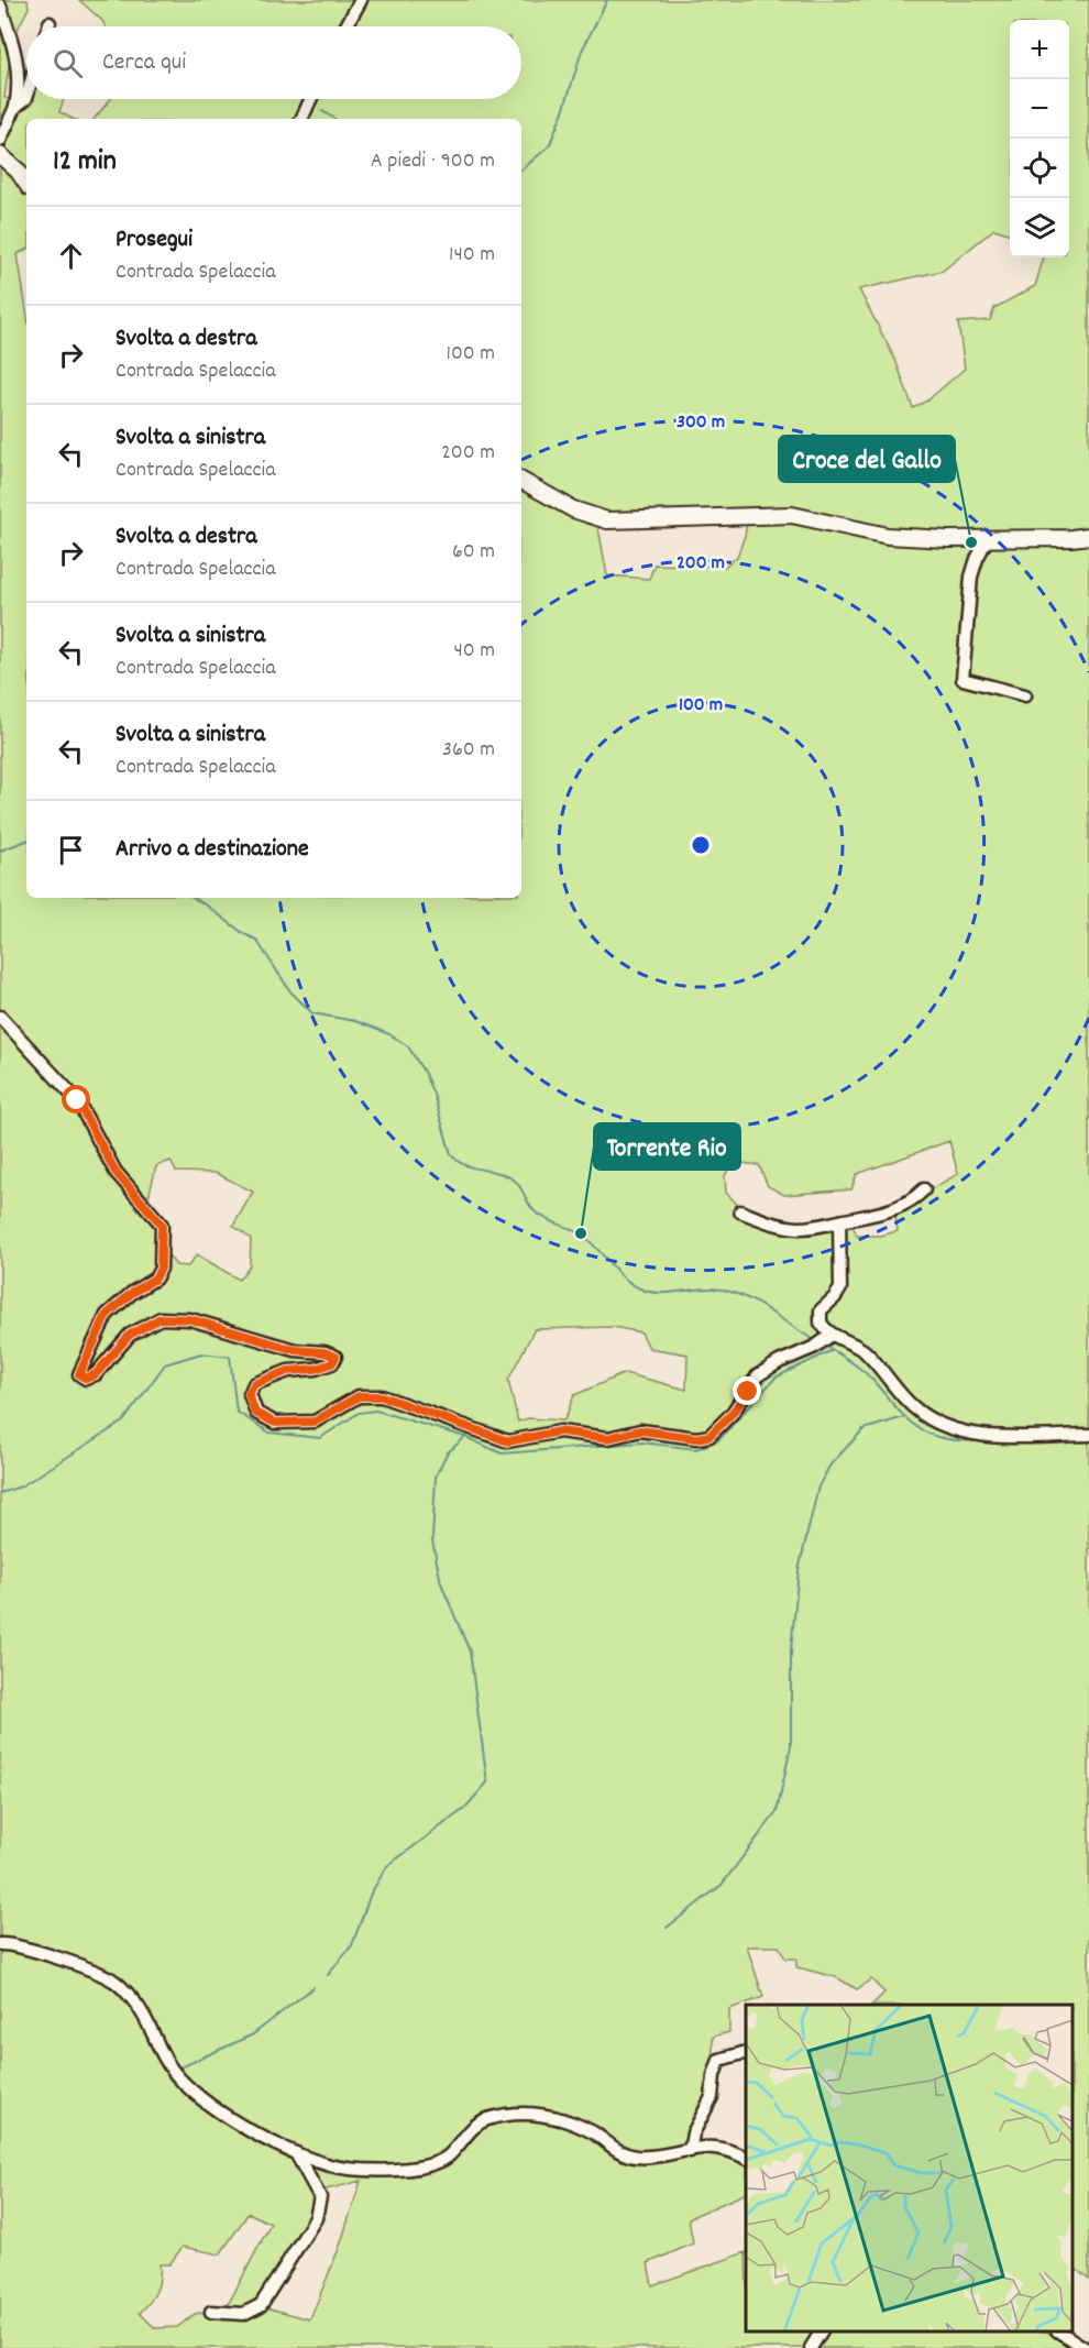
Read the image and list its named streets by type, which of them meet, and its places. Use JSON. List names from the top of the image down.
{
  "places": ["Croce del Gallo", "Torrente Rio"],
  "page": {
    "map_buttons": ["+", "−"],
    "search": "Cerca qui",
    "heading": ["12 min", "A piedi · 900 m"],
    "list": [
      ["Prosegui", "Contrada Spelaccia", "140 m"],
      ["Svolta a destra", "Contrada Spelaccia", "100 m"],
      ["Svolta a sinistra", "Contrada Spelaccia", "200 m"],
      ["Svolta a destra", "Contrada Spelaccia", "60 m"],
      ["Svolta a sinistra", "Contrada Spelaccia", "40 m"],
      ["Svolta a sinistra", "Contrada Spelaccia", "360 m"],
      "Arrivo a destinazione"
    ]
  },
  "rings": ["300 m", "200 m", "100 m"]
}
